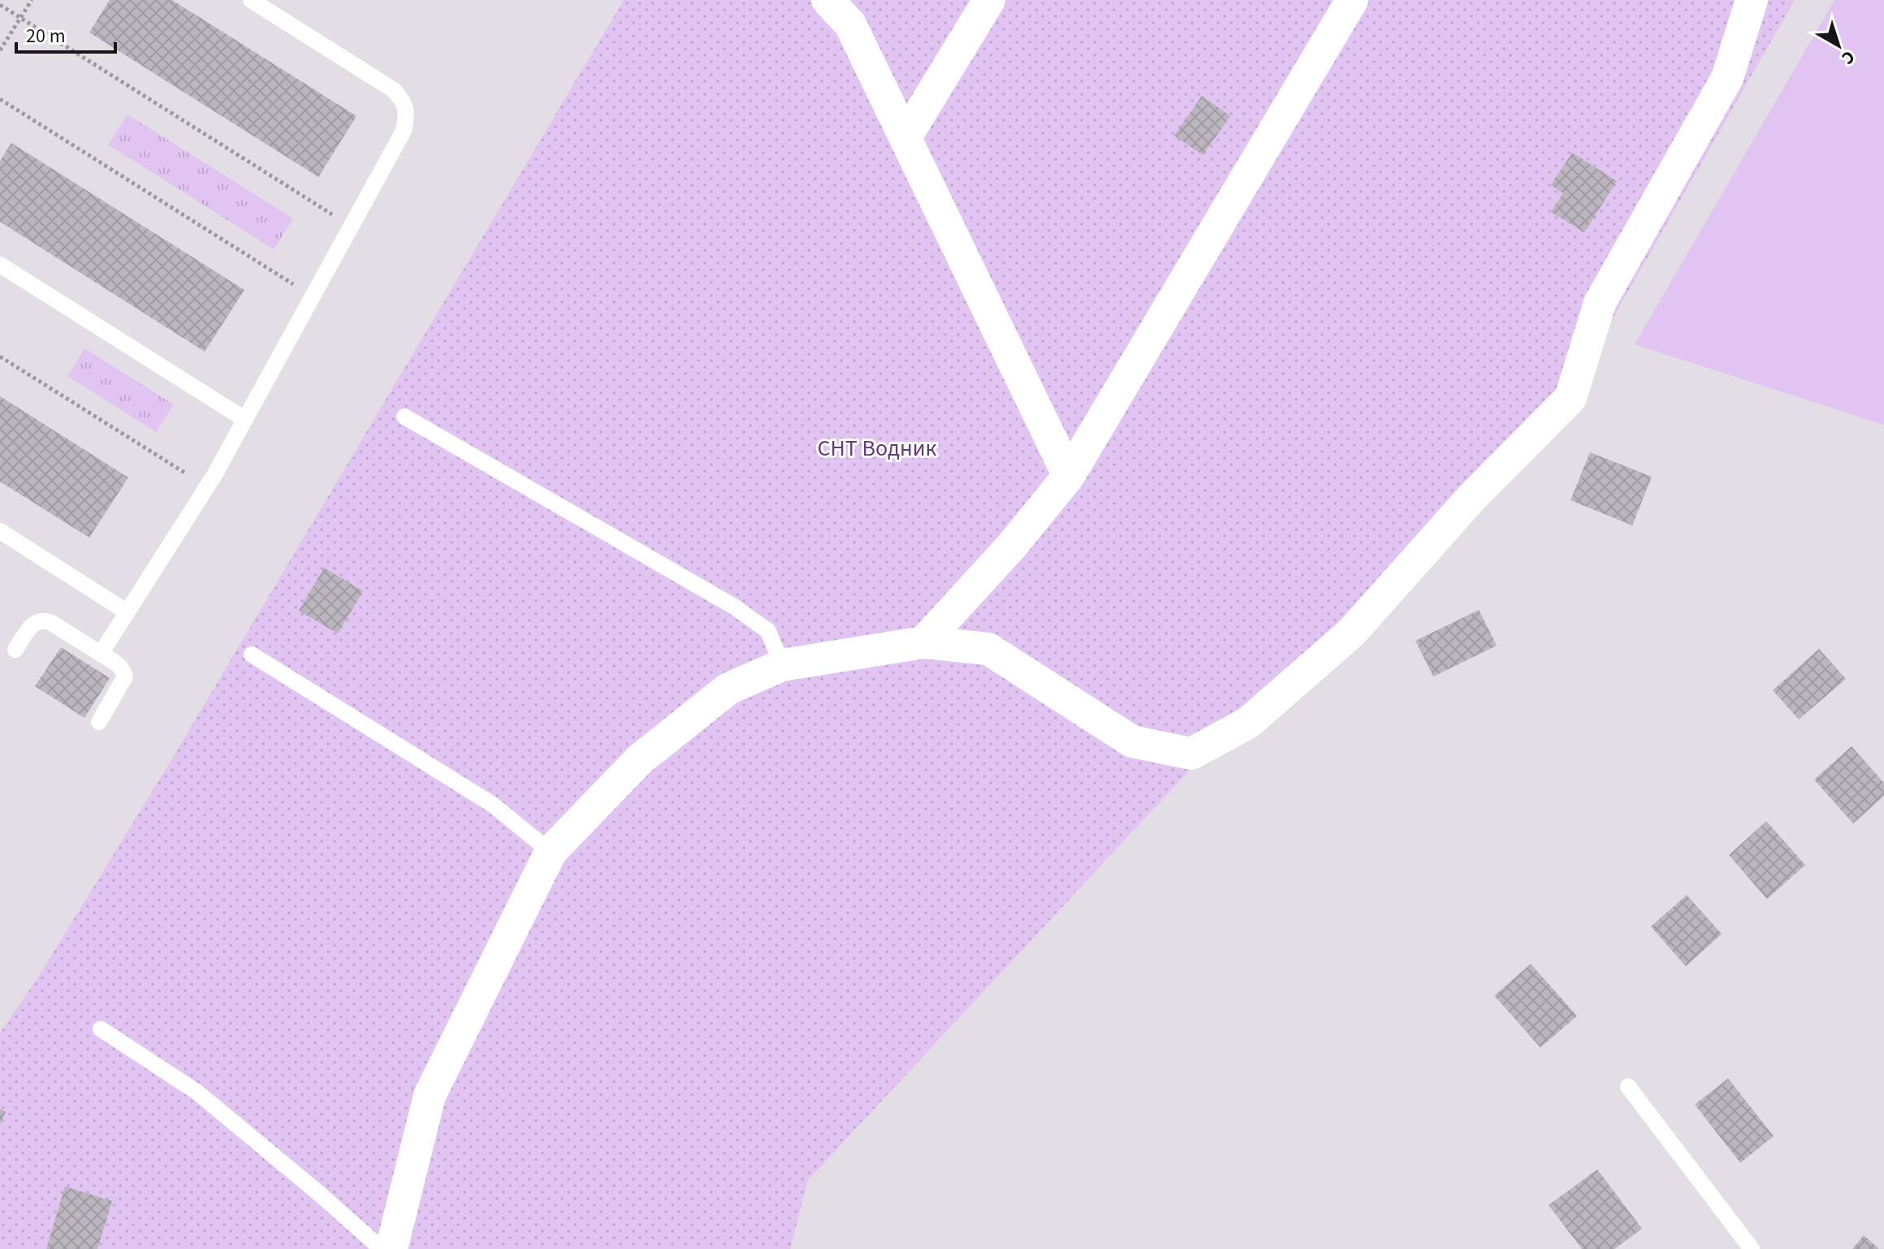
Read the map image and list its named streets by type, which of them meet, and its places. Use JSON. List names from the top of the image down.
{
  "parks": ["СНТ Водник"],
  "scale_bar": "20 m",
  "north": "bottom right"
}
